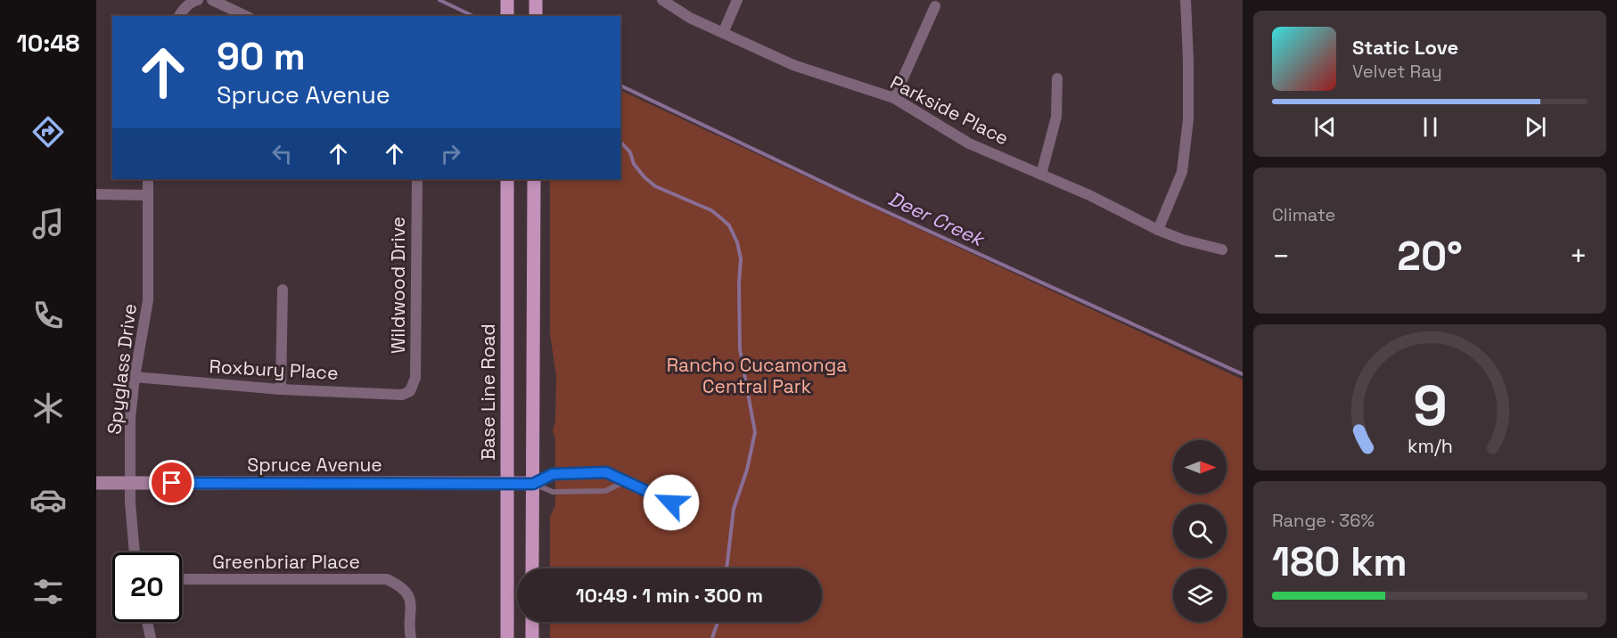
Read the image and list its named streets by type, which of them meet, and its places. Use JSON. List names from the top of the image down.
{
  "streets": {
    "main road": ["Base Line Road"],
    "street": [
      "Parkside Place",
      "Wildwood Drive",
      "Spyglass Drive",
      "Roxbury Place",
      "Spruce Avenue",
      "Greenbriar Place"
    ]
  },
  "crossings": [
    ["Wildwood Drive", "Roxbury Place"],
    ["Spyglass Drive", "Roxbury Place"],
    ["Spyglass Drive", "Spruce Avenue"],
    ["Base Line Road", "Spruce Avenue"]
  ],
  "water": ["Deer Creek"],
  "parks": ["Rancho Cucamonga Central Park"],
  "north": "right",
  "page": {
    "tabs": "10:48",
    "turn": ["90 m", "Spruce Avenue"],
    "song": ["Static Love", "Velvet Ray"],
    "tile": [
      "Climate",
      ["Range · 36%", "180 km"]
    ],
    "heat": ["−", "20°", "+"],
    "limit": "20",
    "trip": "10:49 · 1 min · 300 m",
    "gauge": ["9", "km/h"]
  }
}
